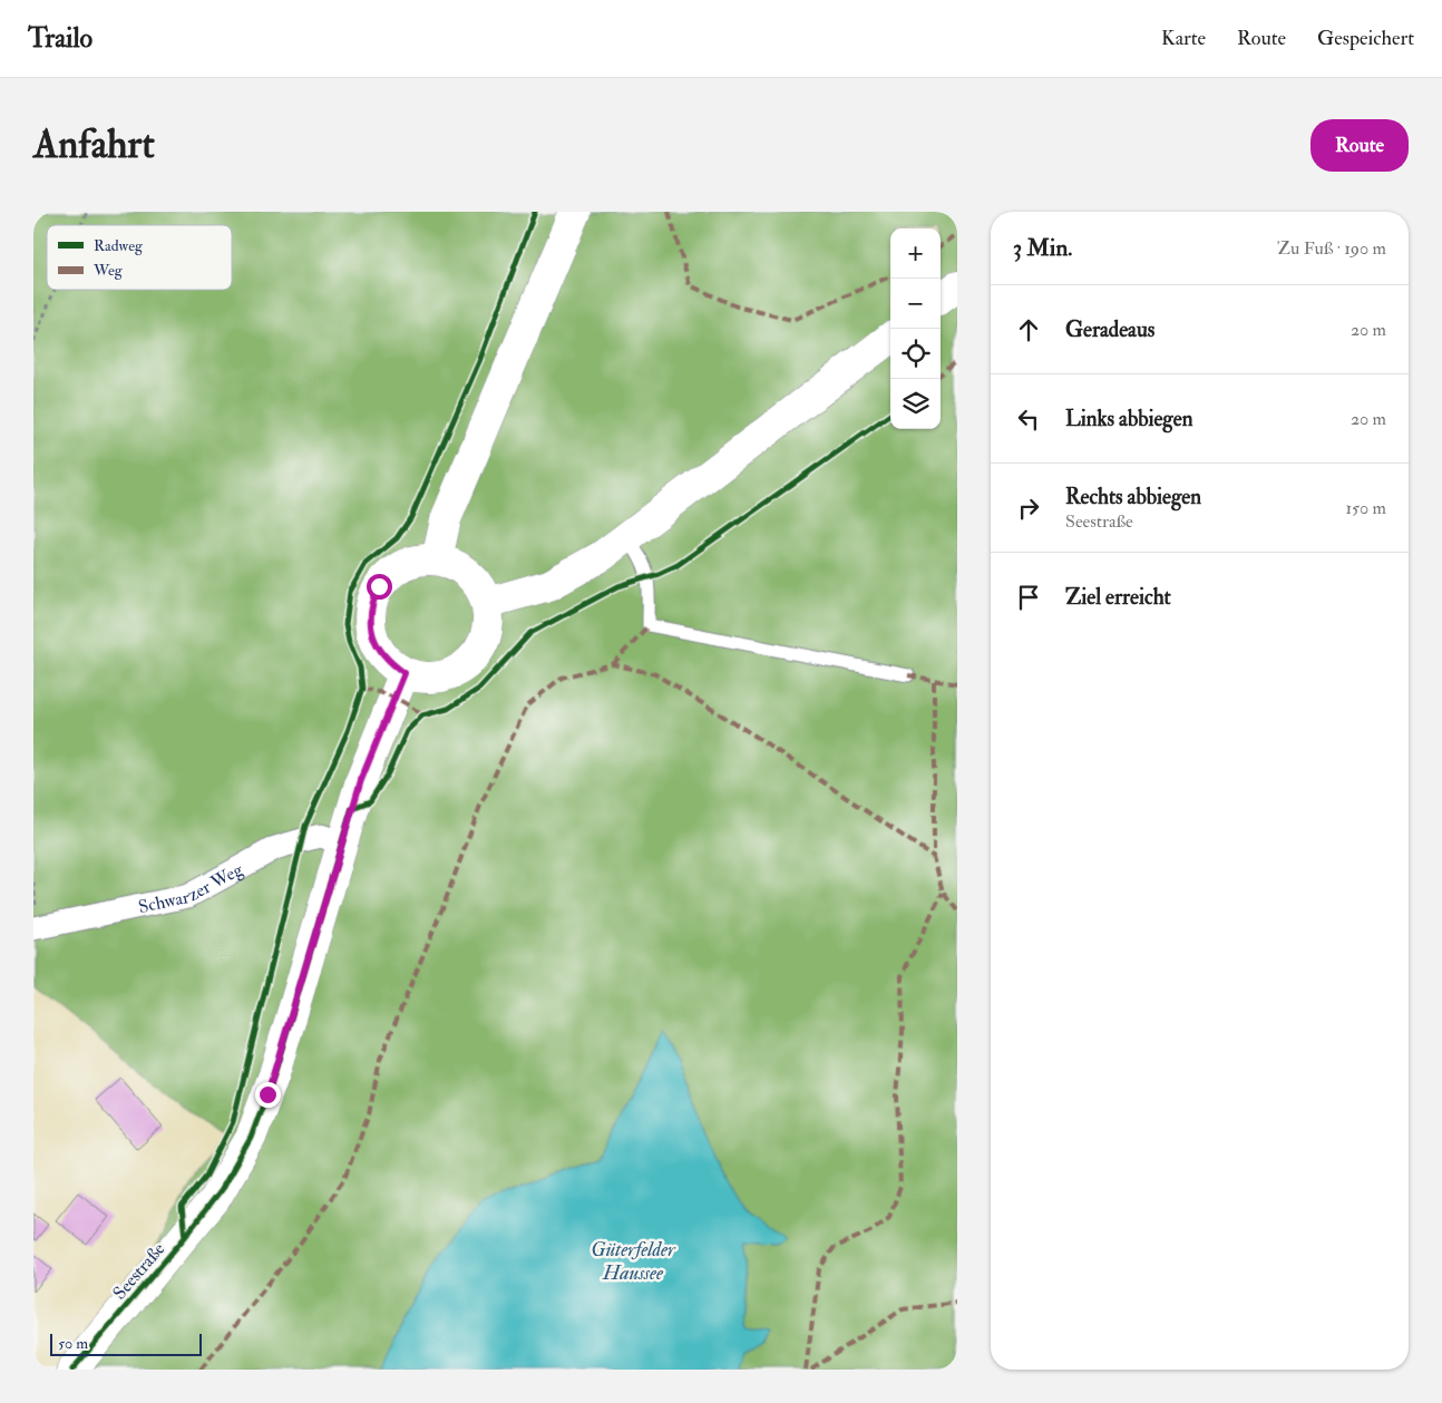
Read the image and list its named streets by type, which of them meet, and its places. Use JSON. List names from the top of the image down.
{
  "streets": {
    "main road": ["Seestraße"],
    "street": ["Schwarzer Weg"]
  },
  "crossings": [
    ["Schwarzer Weg", "Seestraße"]
  ],
  "water": ["Güterfelder Haussee"],
  "legend": ["Radweg", "Weg"],
  "scale_bar": "50 m",
  "page": {
    "header": "Trailo",
    "nav": ["Karte", "Route", "Gespeichert"],
    "buttons": "Route",
    "title": "Anfahrt",
    "heading": ["3 Min.", "Zu Fuß · 190 m"],
    "map_buttons": ["+", "−"],
    "list": [
      ["Geradeaus", "20 m"],
      ["Links abbiegen", "20 m"],
      ["Rechts abbiegen", "Seestraße", "150 m"],
      "Ziel erreicht"
    ],
    "scale": "50 m"
  }
}
